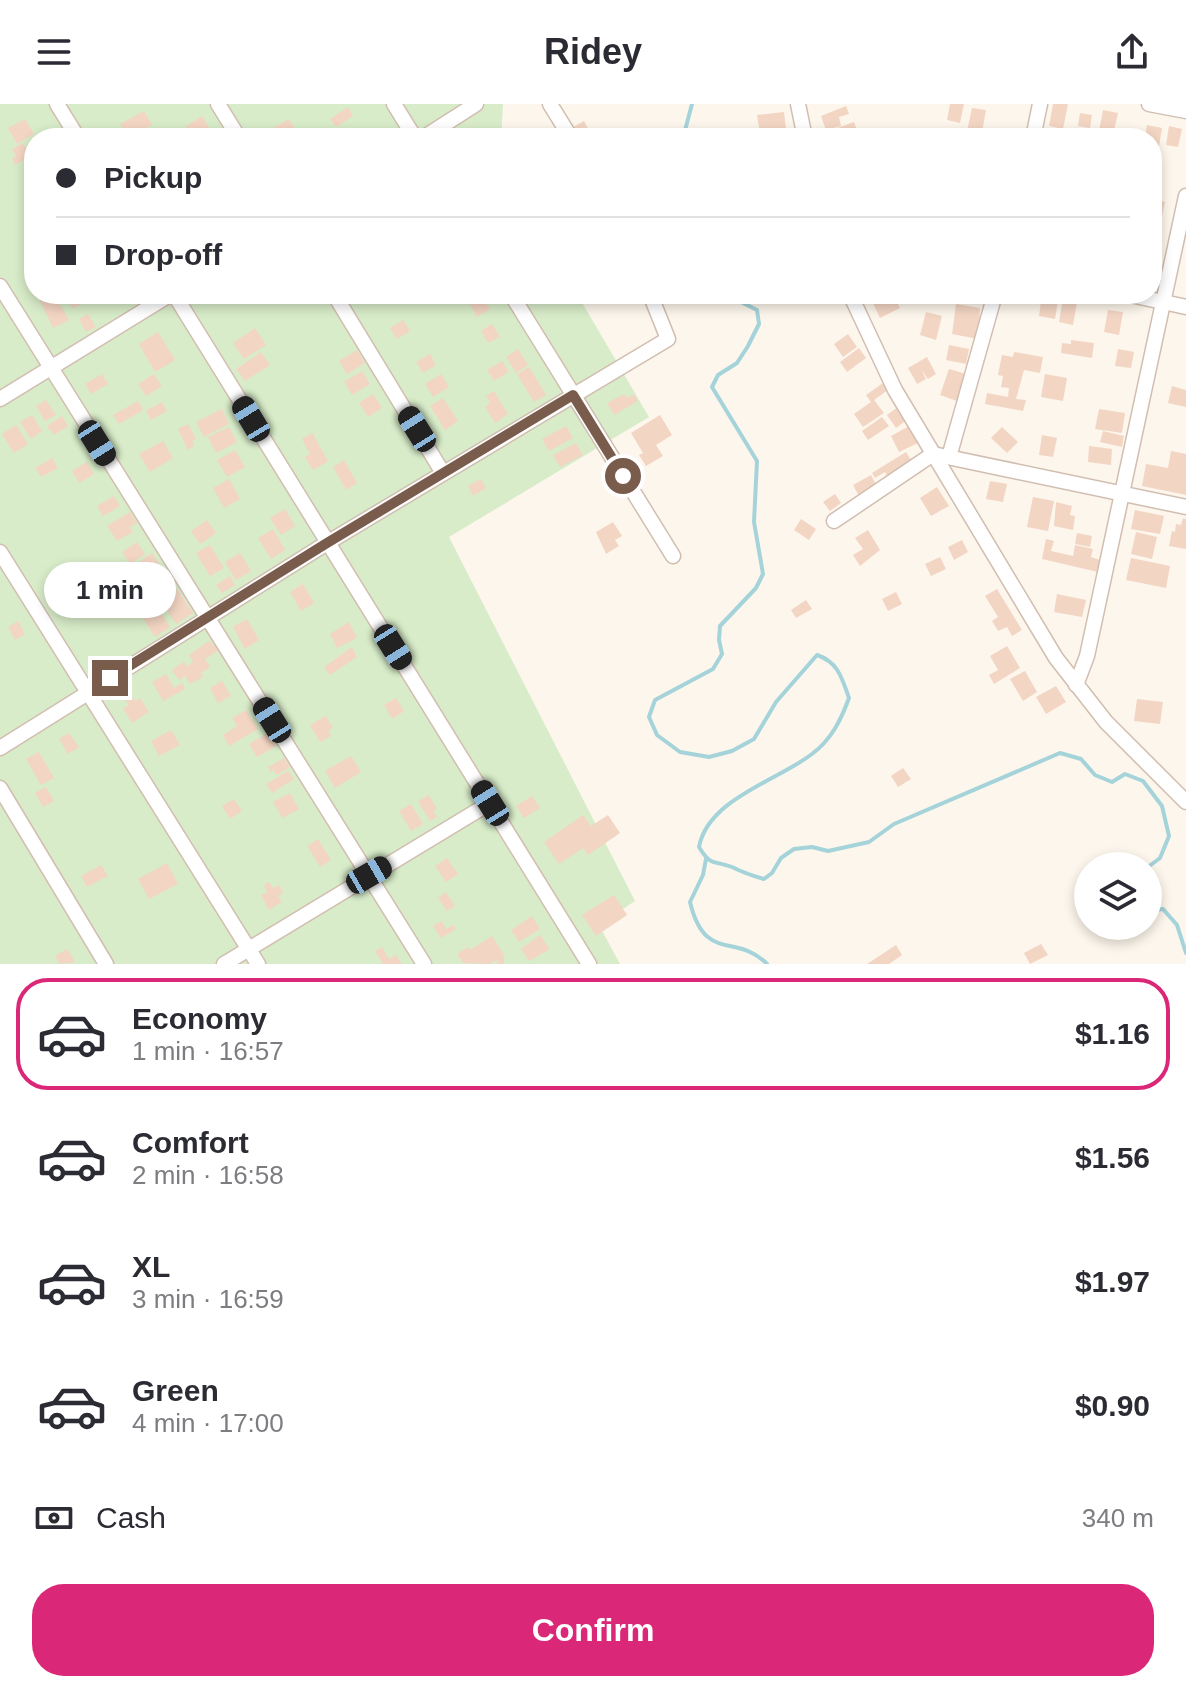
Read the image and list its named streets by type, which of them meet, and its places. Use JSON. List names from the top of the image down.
{
  "page": {
    "header": "Ridey",
    "banner": ["Pickup", "Drop-off"],
    "bubble": "1 min",
    "list": [
      {
        "name": "Economy",
        "note": "1 min · 16:57",
        "value": "$1.16"
      },
      {
        "name": "Comfort",
        "note": "2 min · 16:58",
        "value": "$1.56"
      },
      {
        "name": "XL",
        "note": "3 min · 16:59",
        "value": "$1.97"
      },
      {
        "name": "Green",
        "note": "4 min · 17:00",
        "value": "$0.90"
      }
    ],
    "pay": ["Cash", "340 m"],
    "buttons": "Confirm"
  }
}
